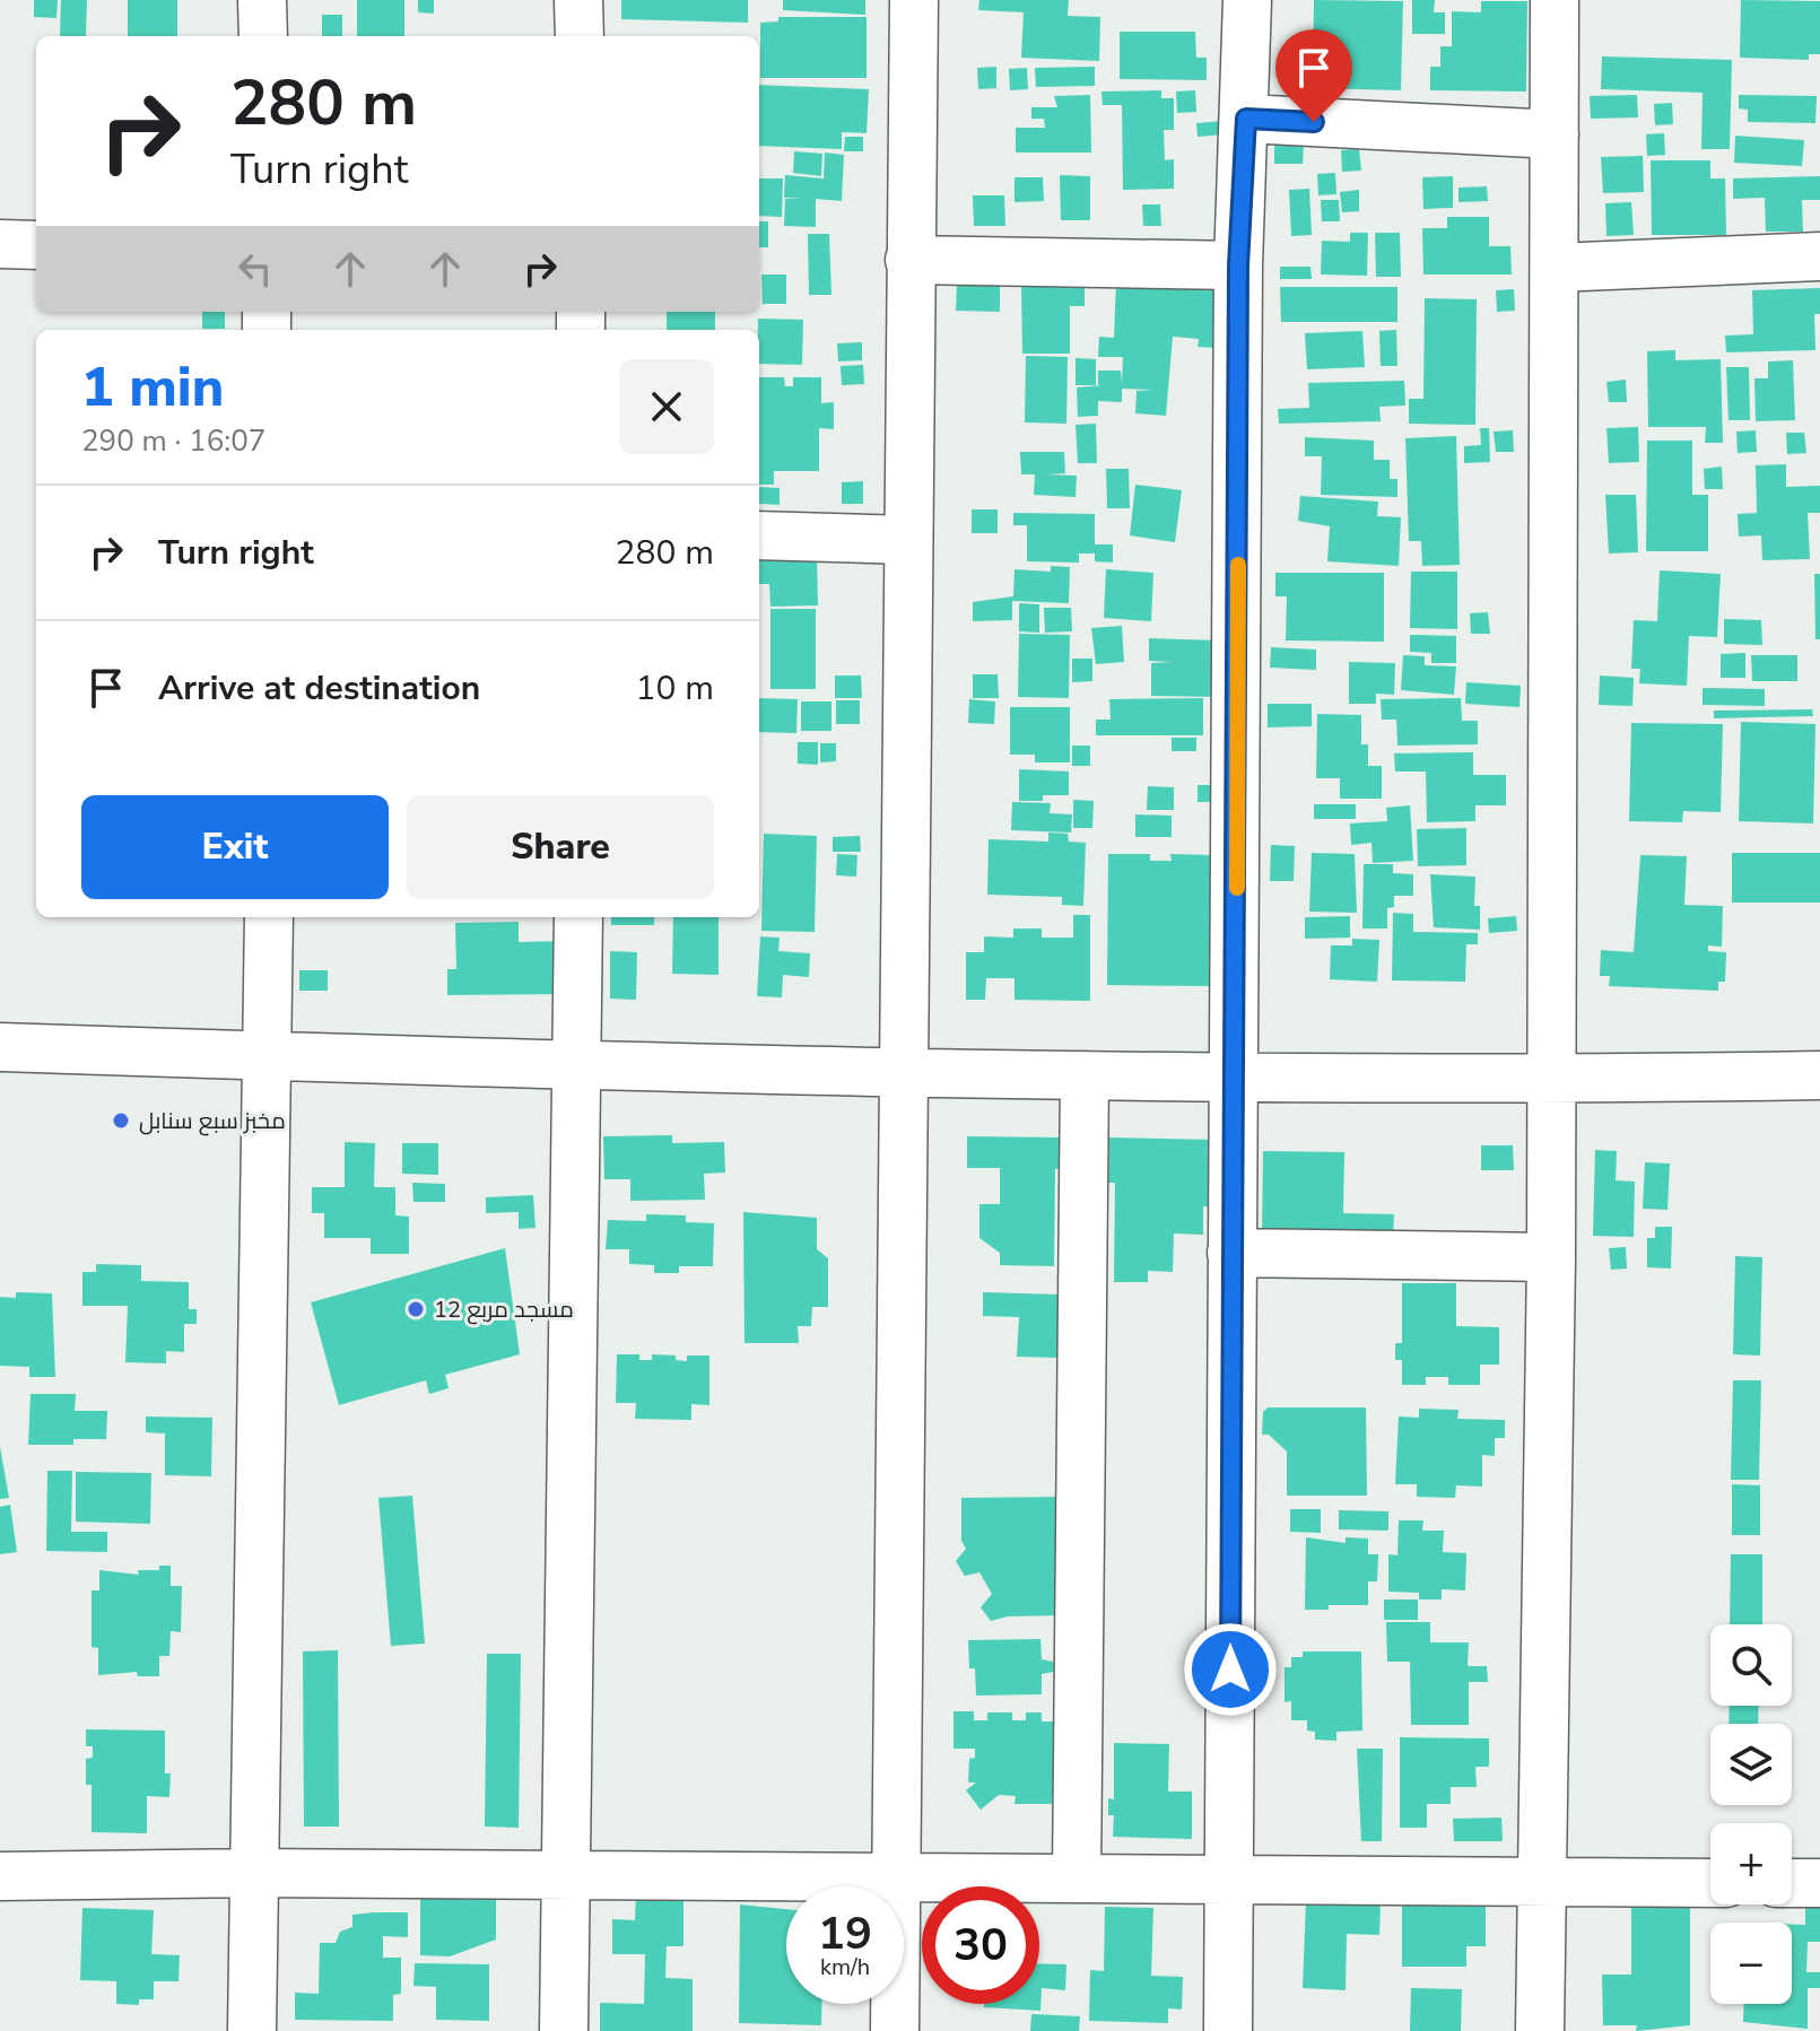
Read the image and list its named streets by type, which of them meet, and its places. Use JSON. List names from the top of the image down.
{
  "places": ["مخبز سبع سنابل", "مسجد مربع 12"],
  "page": {
    "turn": ["280 m", "Turn right"],
    "heading": ["1 min", "290 m · 16:07"],
    "list": [
      {
        "name": "Turn right",
        "value": "280 m"
      },
      {
        "name": "Arrive at destination",
        "value": "10 m"
      }
    ],
    "buttons": ["Exit", "Share"],
    "map_buttons": ["+", "−"],
    "speed": "19 km/h",
    "limit": "30"
  }
}
